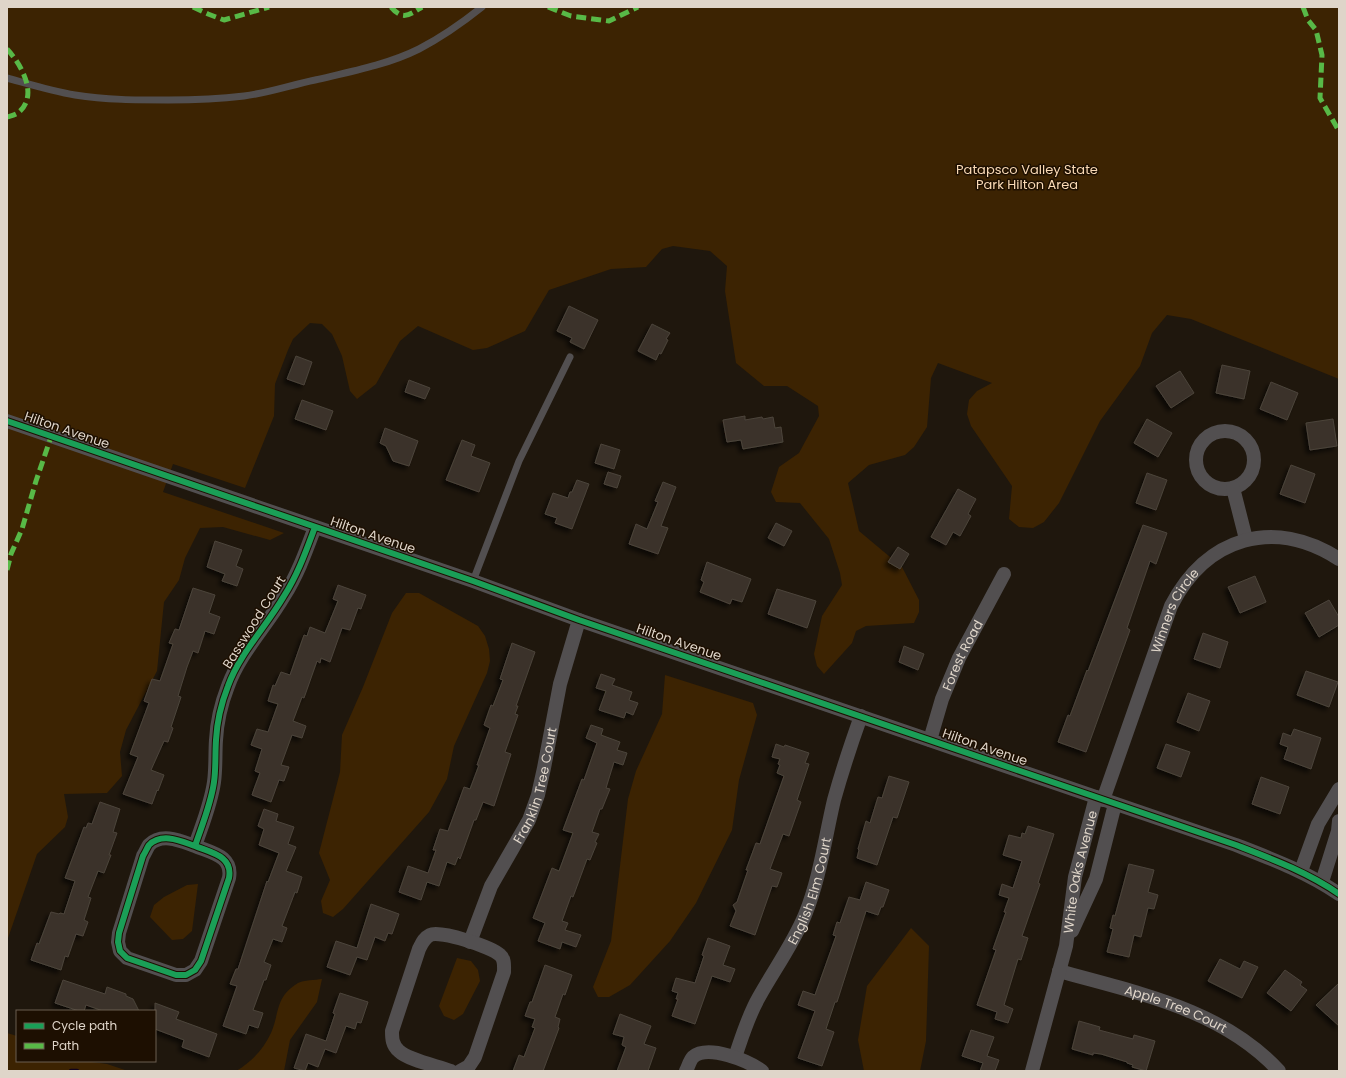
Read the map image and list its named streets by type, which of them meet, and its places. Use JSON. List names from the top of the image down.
{
  "streets": {
    "street": [
      "Hilton Avenue",
      "Winners Circle",
      "Basswood Court",
      "Forest Road",
      "Franklin Tree Court",
      "White Oaks Avenue",
      "English Elm Court",
      "Apple Tree Court"
    ]
  },
  "crossings": [
    ["Hilton Avenue", "Winners Circle"],
    ["Hilton Avenue", "Basswood Court"],
    ["Hilton Avenue", "Forest Road"],
    ["Hilton Avenue", "Franklin Tree Court"],
    ["Hilton Avenue", "White Oaks Avenue"],
    ["Hilton Avenue", "English Elm Court"],
    ["Winners Circle", "White Oaks Avenue"],
    ["White Oaks Avenue", "Apple Tree Court"]
  ],
  "parks": ["Patapsco Valley State Park Hilton Area"],
  "legend": ["Cycle path", "Path"]
}
